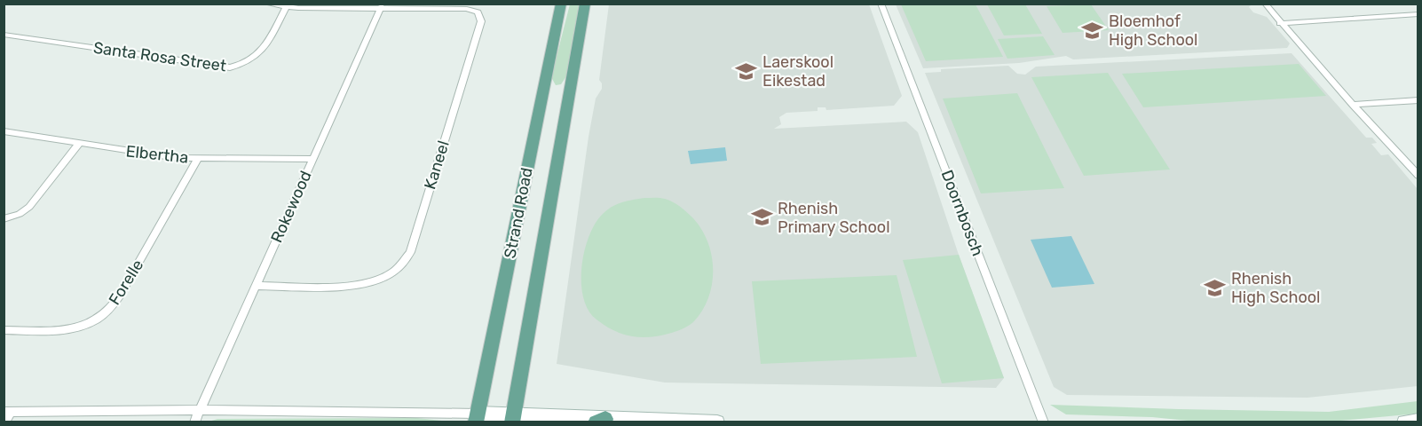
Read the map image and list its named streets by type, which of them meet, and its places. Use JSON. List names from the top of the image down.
{
  "streets": {
    "main road": ["Strand Road"],
    "street": [
      "Santa Rosa Street",
      "Elbertha",
      "Kaneel",
      "Rokewood",
      "Doornbosch",
      "Forelle"
    ]
  },
  "crossings": [
    ["Elbertha", "Rokewood"],
    ["Elbertha", "Forelle"],
    ["Kaneel", "Rokewood"]
  ],
  "places": {
    "school or university": [
      "Bloemhof High School",
      "Laerskool Eikestad",
      "Rhenish Primary School",
      "Rhenish High School"
    ]
  }
}
